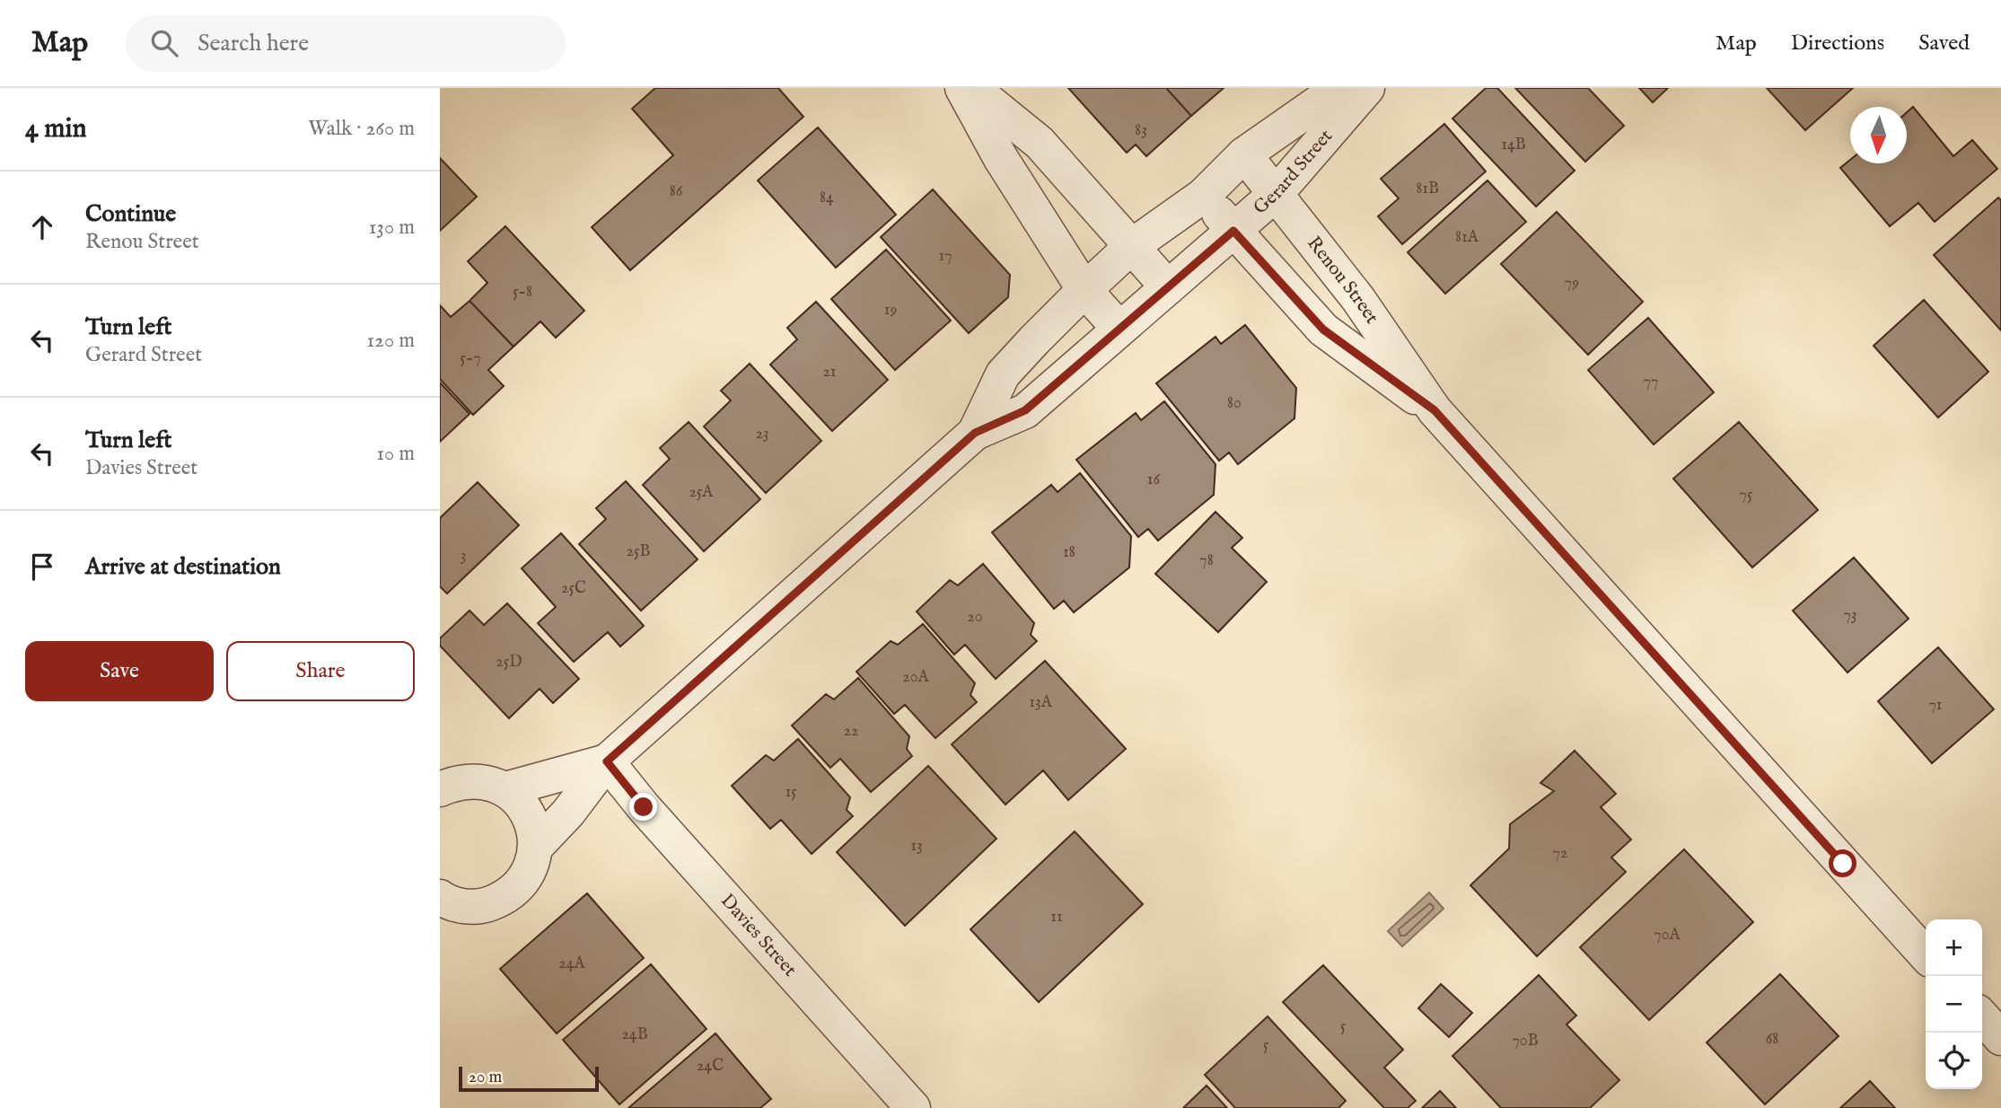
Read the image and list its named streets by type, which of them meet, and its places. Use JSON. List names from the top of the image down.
{
  "streets": {
    "street": ["Gerard Street", "Renou Street", "Davies Street"]
  },
  "crossings": [
    ["Gerard Street", "Renou Street"],
    ["Gerard Street", "Davies Street"]
  ],
  "house_numbers": [
    "83",
    "14B",
    "81B",
    "86",
    "84",
    "81A",
    "17",
    "79",
    "5-8",
    "19",
    "5-7",
    "21",
    "77",
    "80",
    "23",
    "16",
    "25A",
    "75",
    "25B",
    "18",
    "3",
    "78",
    "25C",
    "73",
    "20",
    "25D",
    "20A",
    "13A",
    "71",
    "22",
    "15",
    "13",
    "72",
    "11",
    "70A",
    "24A",
    "5",
    "24B",
    "68",
    "70B",
    "5",
    "24C"
  ],
  "scale_bar": "20 m",
  "north": "bottom",
  "page": {
    "header": "Map",
    "search": "Search here",
    "nav": ["Map", "Directions", "Saved"],
    "heading": ["4 min", "Walk · 260 m"],
    "list": [
      ["Continue", "Renou Street", "130 m"],
      ["Turn left", "Gerard Street", "120 m"],
      ["Turn left", "Davies Street", "10 m"],
      "Arrive at destination"
    ],
    "buttons": ["Save", "Share"],
    "map_buttons": ["+", "−"],
    "scale": "20 m"
  }
}
